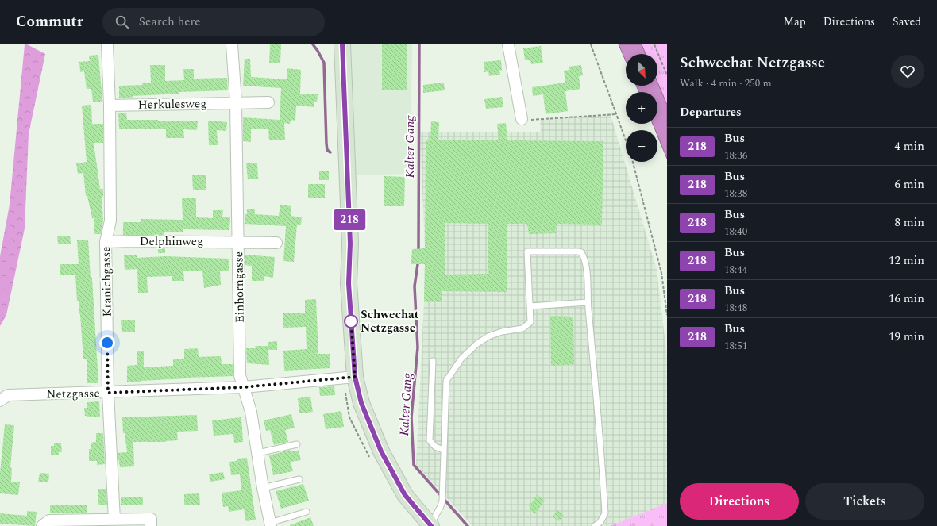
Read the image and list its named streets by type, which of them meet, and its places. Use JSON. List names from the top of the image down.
{
  "streets": {
    "street": [
      "Herkulesweg",
      "Delphinweg",
      "Kranichgasse",
      "Einhorngasse",
      "Netzgasse"
    ]
  },
  "crossings": [
    ["Herkulesweg", "Kranichgasse"],
    ["Herkulesweg", "Einhorngasse"],
    ["Delphinweg", "Kranichgasse"],
    ["Delphinweg", "Einhorngasse"],
    ["Kranichgasse", "Netzgasse"],
    ["Einhorngasse", "Netzgasse"]
  ],
  "water": ["Kalter Gang"],
  "places": ["Schwechat Netzgasse"],
  "lines": ["bus line 218"],
  "north": "bottom right",
  "page": {
    "header": "Commutr",
    "search": "Search here",
    "nav": ["Map", "Directions", "Saved"],
    "on_map": "218",
    "heading": [
      ["Schwechat Netzgasse", "Walk · 4 min · 250 m"],
      "Departures"
    ],
    "map_buttons": ["+", "−"],
    "list": [
      {
        "mark": "218",
        "name": "Bus",
        "note": "18:36",
        "value": "4 min"
      },
      {
        "mark": "218",
        "name": "Bus",
        "note": "18:38",
        "value": "6 min"
      },
      {
        "mark": "218",
        "name": "Bus",
        "note": "18:40",
        "value": "8 min"
      },
      {
        "mark": "218",
        "name": "Bus",
        "note": "18:44",
        "value": "12 min"
      },
      {
        "mark": "218",
        "name": "Bus",
        "note": "18:48",
        "value": "16 min"
      },
      {
        "mark": "218",
        "name": "Bus",
        "note": "18:51",
        "value": "19 min"
      }
    ],
    "buttons": ["Directions", "Tickets"]
  }
}
